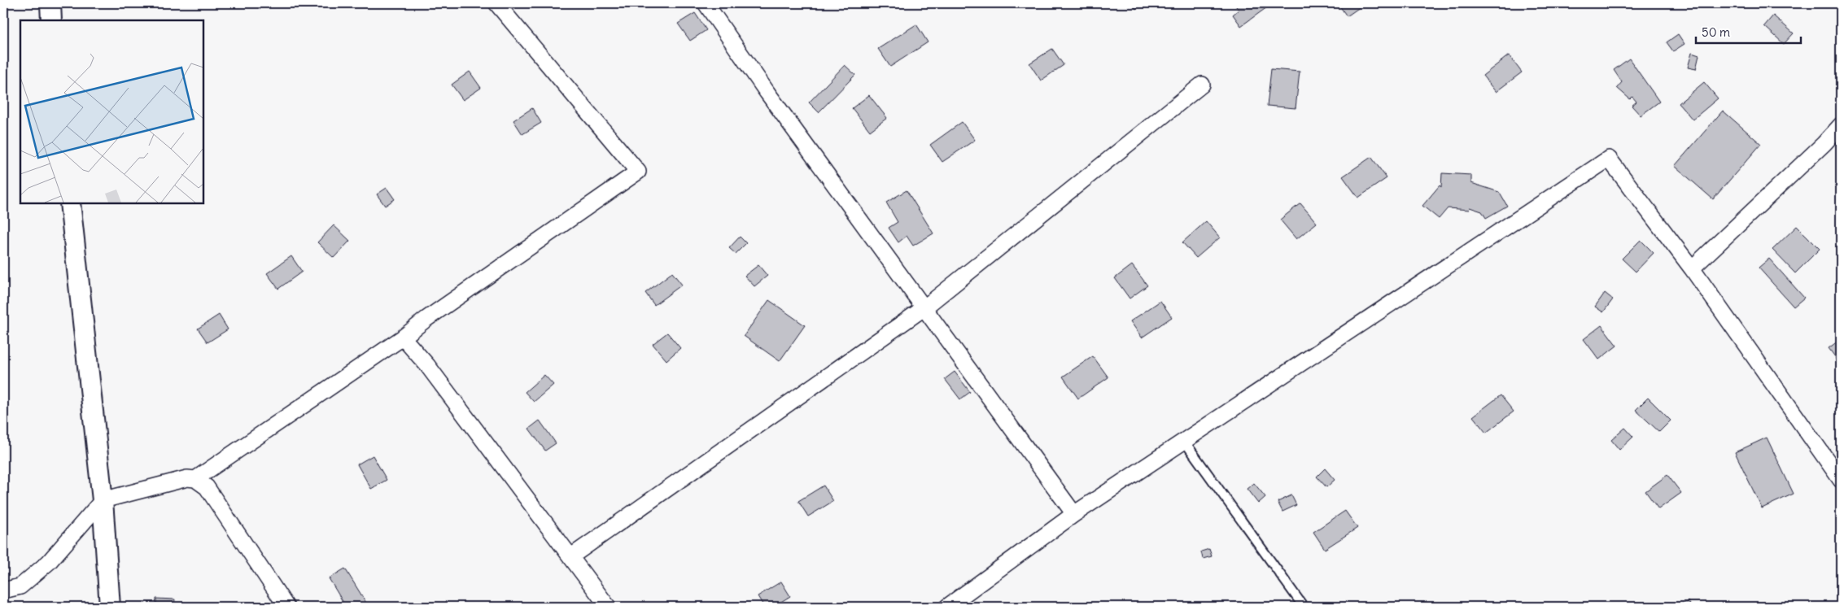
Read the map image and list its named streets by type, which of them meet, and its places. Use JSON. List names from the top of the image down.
{
  "scale_bar": "50 m"
}
